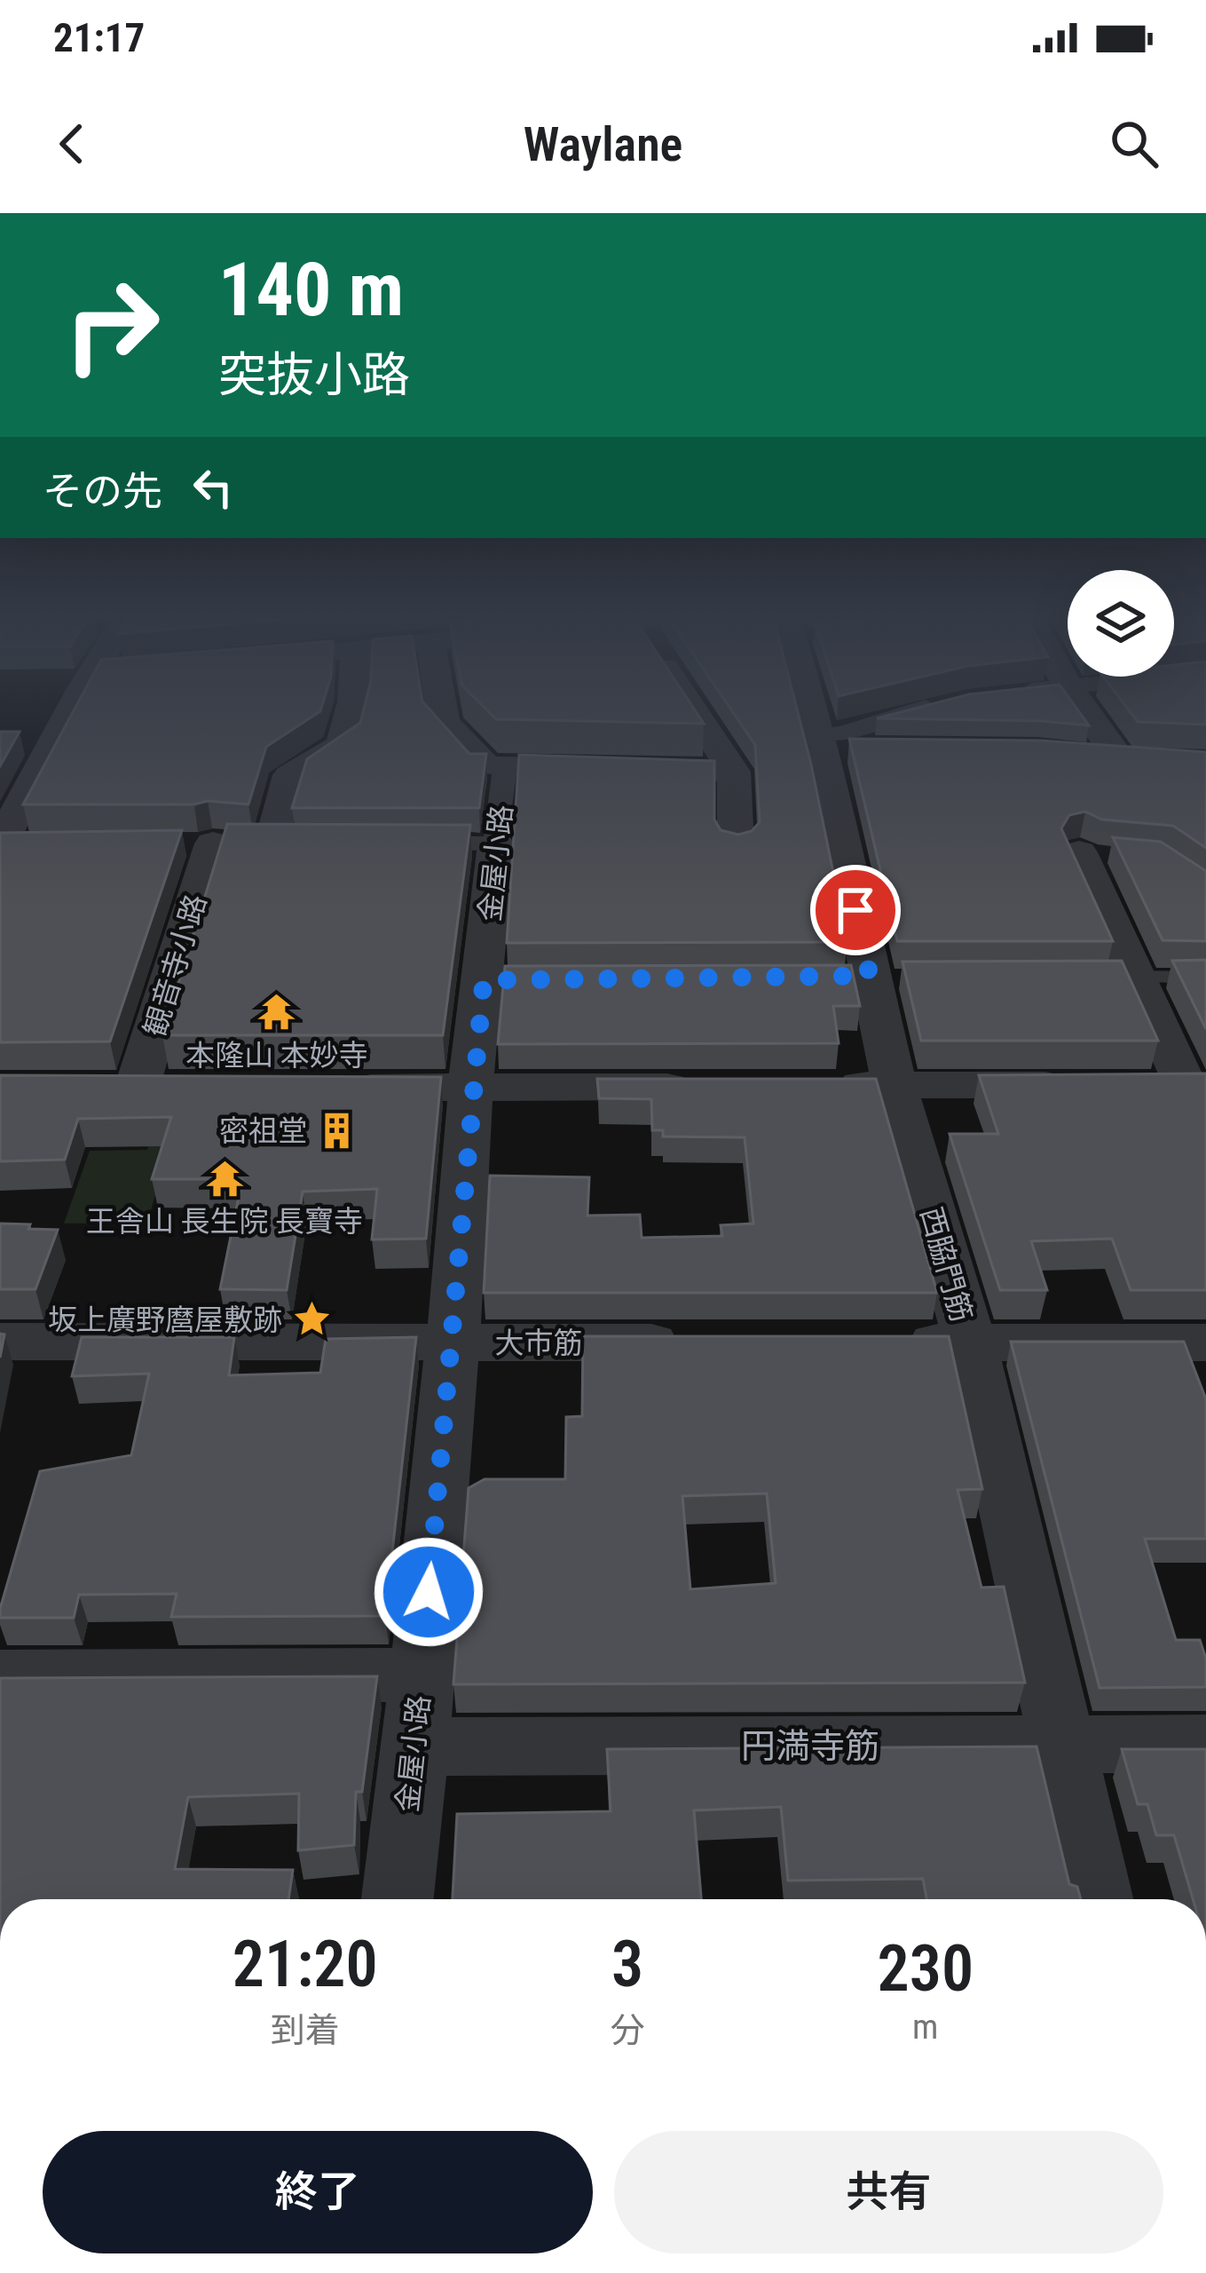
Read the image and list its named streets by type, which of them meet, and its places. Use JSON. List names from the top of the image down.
{
  "streets": {
    "street": [
      "金屋小路",
      "観音寺小路",
      "西脇門筋",
      "大市筋",
      "円満寺筋"
    ]
  },
  "crossings": [
    ["金屋小路", "大市筋"],
    ["金屋小路", "円満寺筋"],
    ["西脇門筋", "円満寺筋"]
  ],
  "places": {
    "temple": ["本隆山 本妙寺", "王舎山 長生院 長寶寺"],
    "building": ["密祖堂"],
    "place": ["坂上廣野麿屋敷跡"]
  },
  "page": {
    "status": "21:17",
    "header": "Waylane",
    "turn": ["140 m", "突抜小路"],
    "then": "その先",
    "eta": [
      "21:20",
      "到着",
      "3",
      "分",
      "230",
      "m"
    ],
    "buttons": ["終了", "共有"]
  }
}
